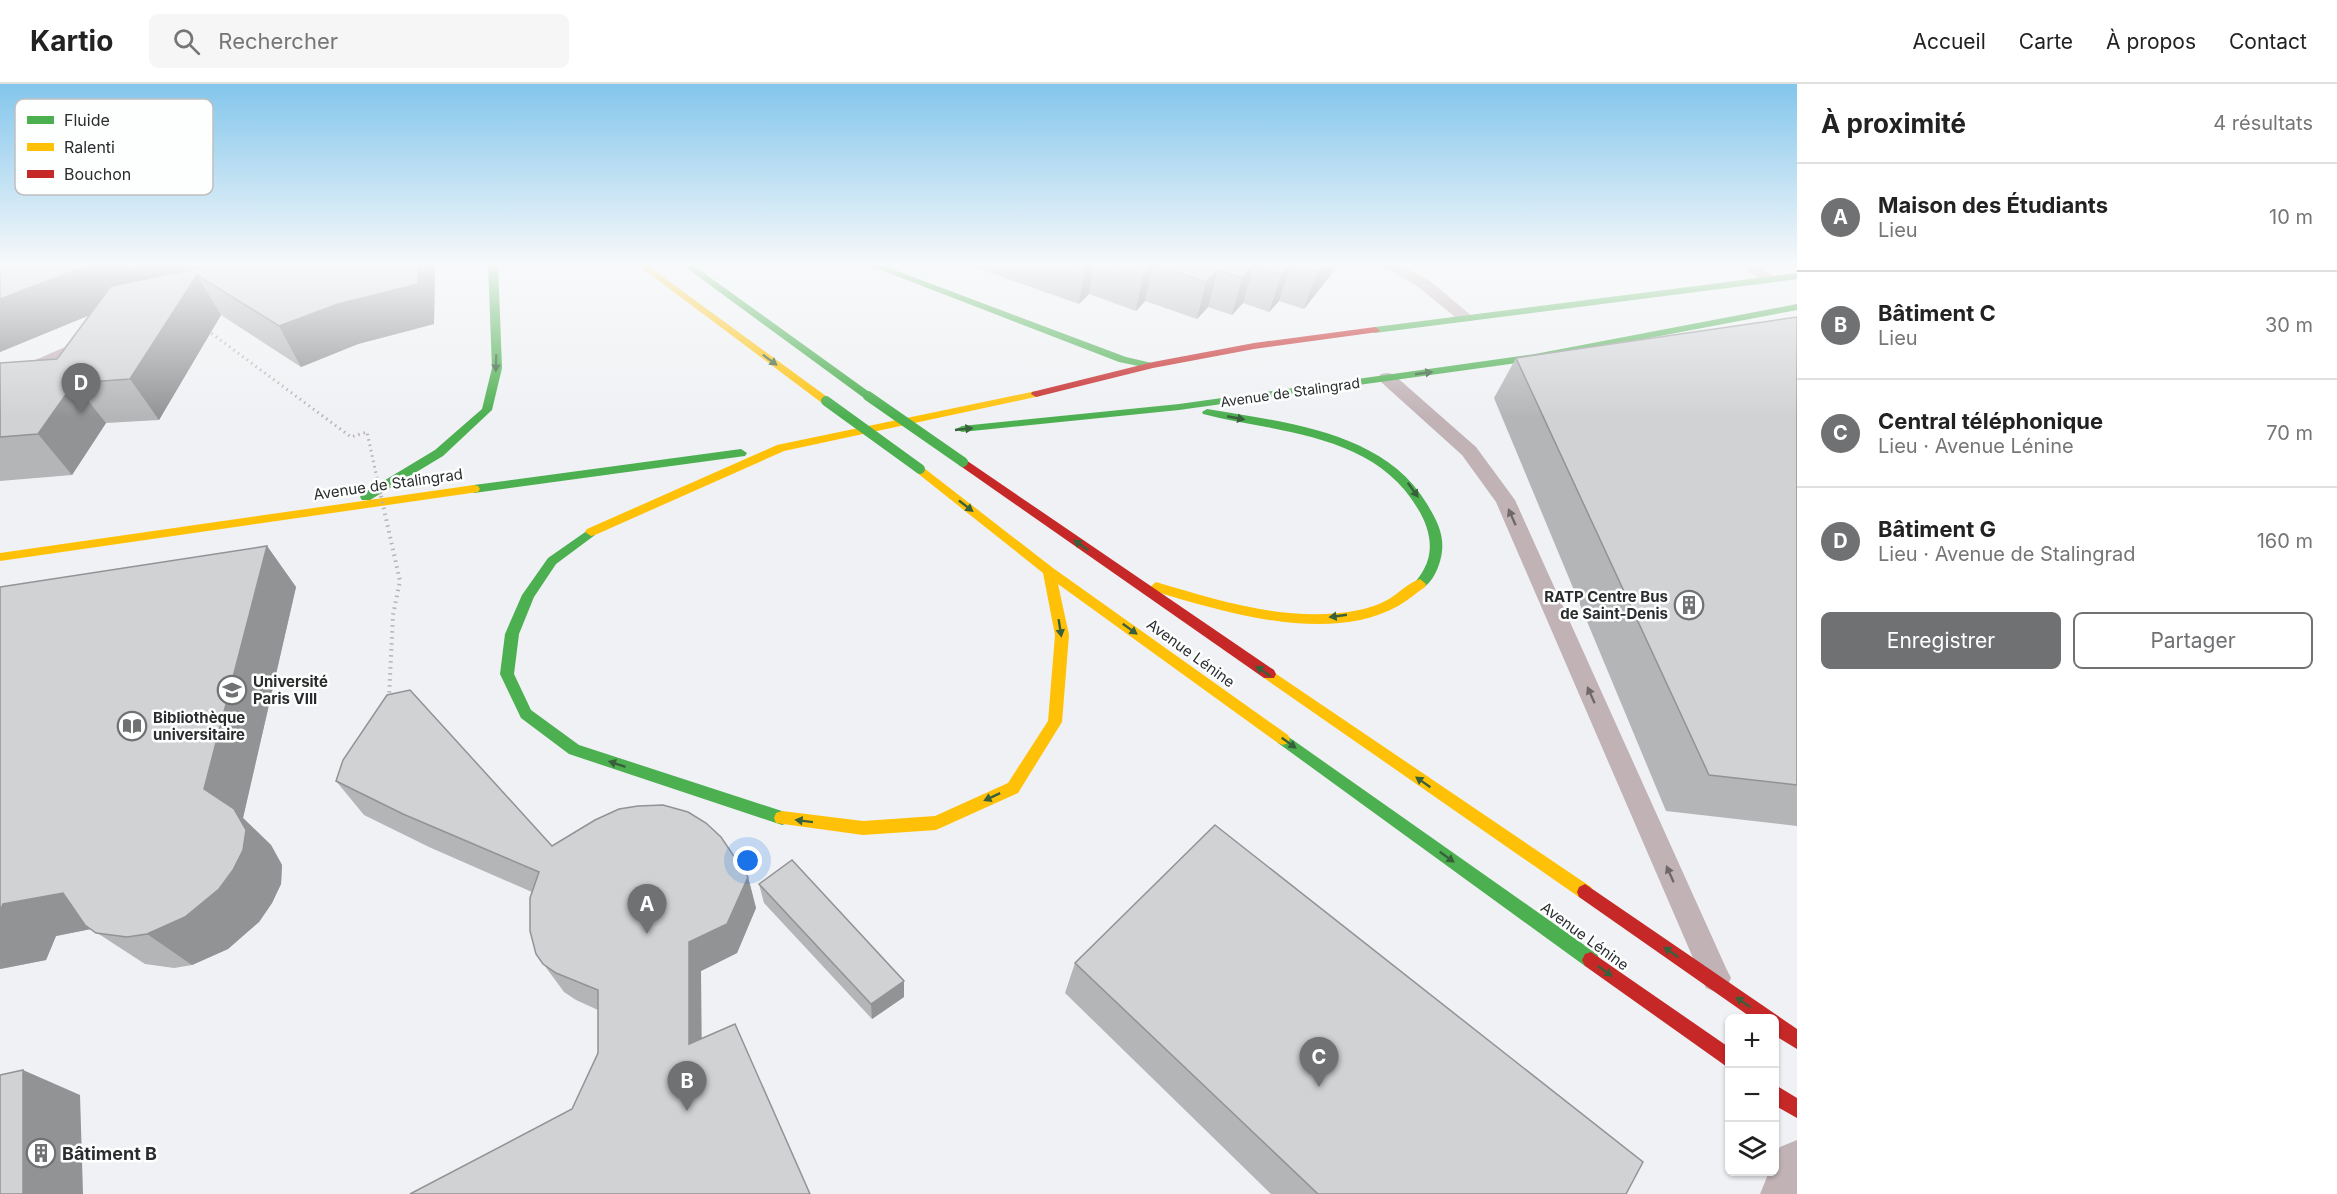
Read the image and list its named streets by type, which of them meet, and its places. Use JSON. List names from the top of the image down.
{
  "streets": {
    "main road": ["Avenue de Stalingrad", "Avenue Lénine"]
  },
  "places": {
    "building": ["RATP Centre Bus de Saint-Denis", "Bâtiment B"],
    "school or university": ["Université Paris VIII"],
    "library": ["Bibliothèque universitaire"]
  },
  "legend": ["Fluide", "Ralenti", "Bouchon"],
  "page": {
    "header": "Kartio",
    "search": "Rechercher",
    "nav": [
      "Accueil",
      "Carte",
      "À propos",
      "Contact"
    ],
    "heading": ["À proximité", "4 résultats"],
    "list": [
      {
        "mark": "A",
        "name": "Maison des Étudiants",
        "note": "Lieu",
        "value": "10 m"
      },
      {
        "mark": "B",
        "name": "Bâtiment C",
        "note": "Lieu",
        "value": "30 m"
      },
      {
        "mark": "C",
        "name": "Central téléphonique",
        "note": "Lieu · Avenue Lénine",
        "value": "70 m"
      },
      {
        "mark": "D",
        "name": "Bâtiment G",
        "note": "Lieu · Avenue de Stalingrad",
        "value": "160 m"
      }
    ],
    "pins": [
      "D",
      "A",
      "C",
      "B"
    ],
    "buttons": ["Enregistrer", "Partager"],
    "map_buttons": ["+", "−"]
  }
}
